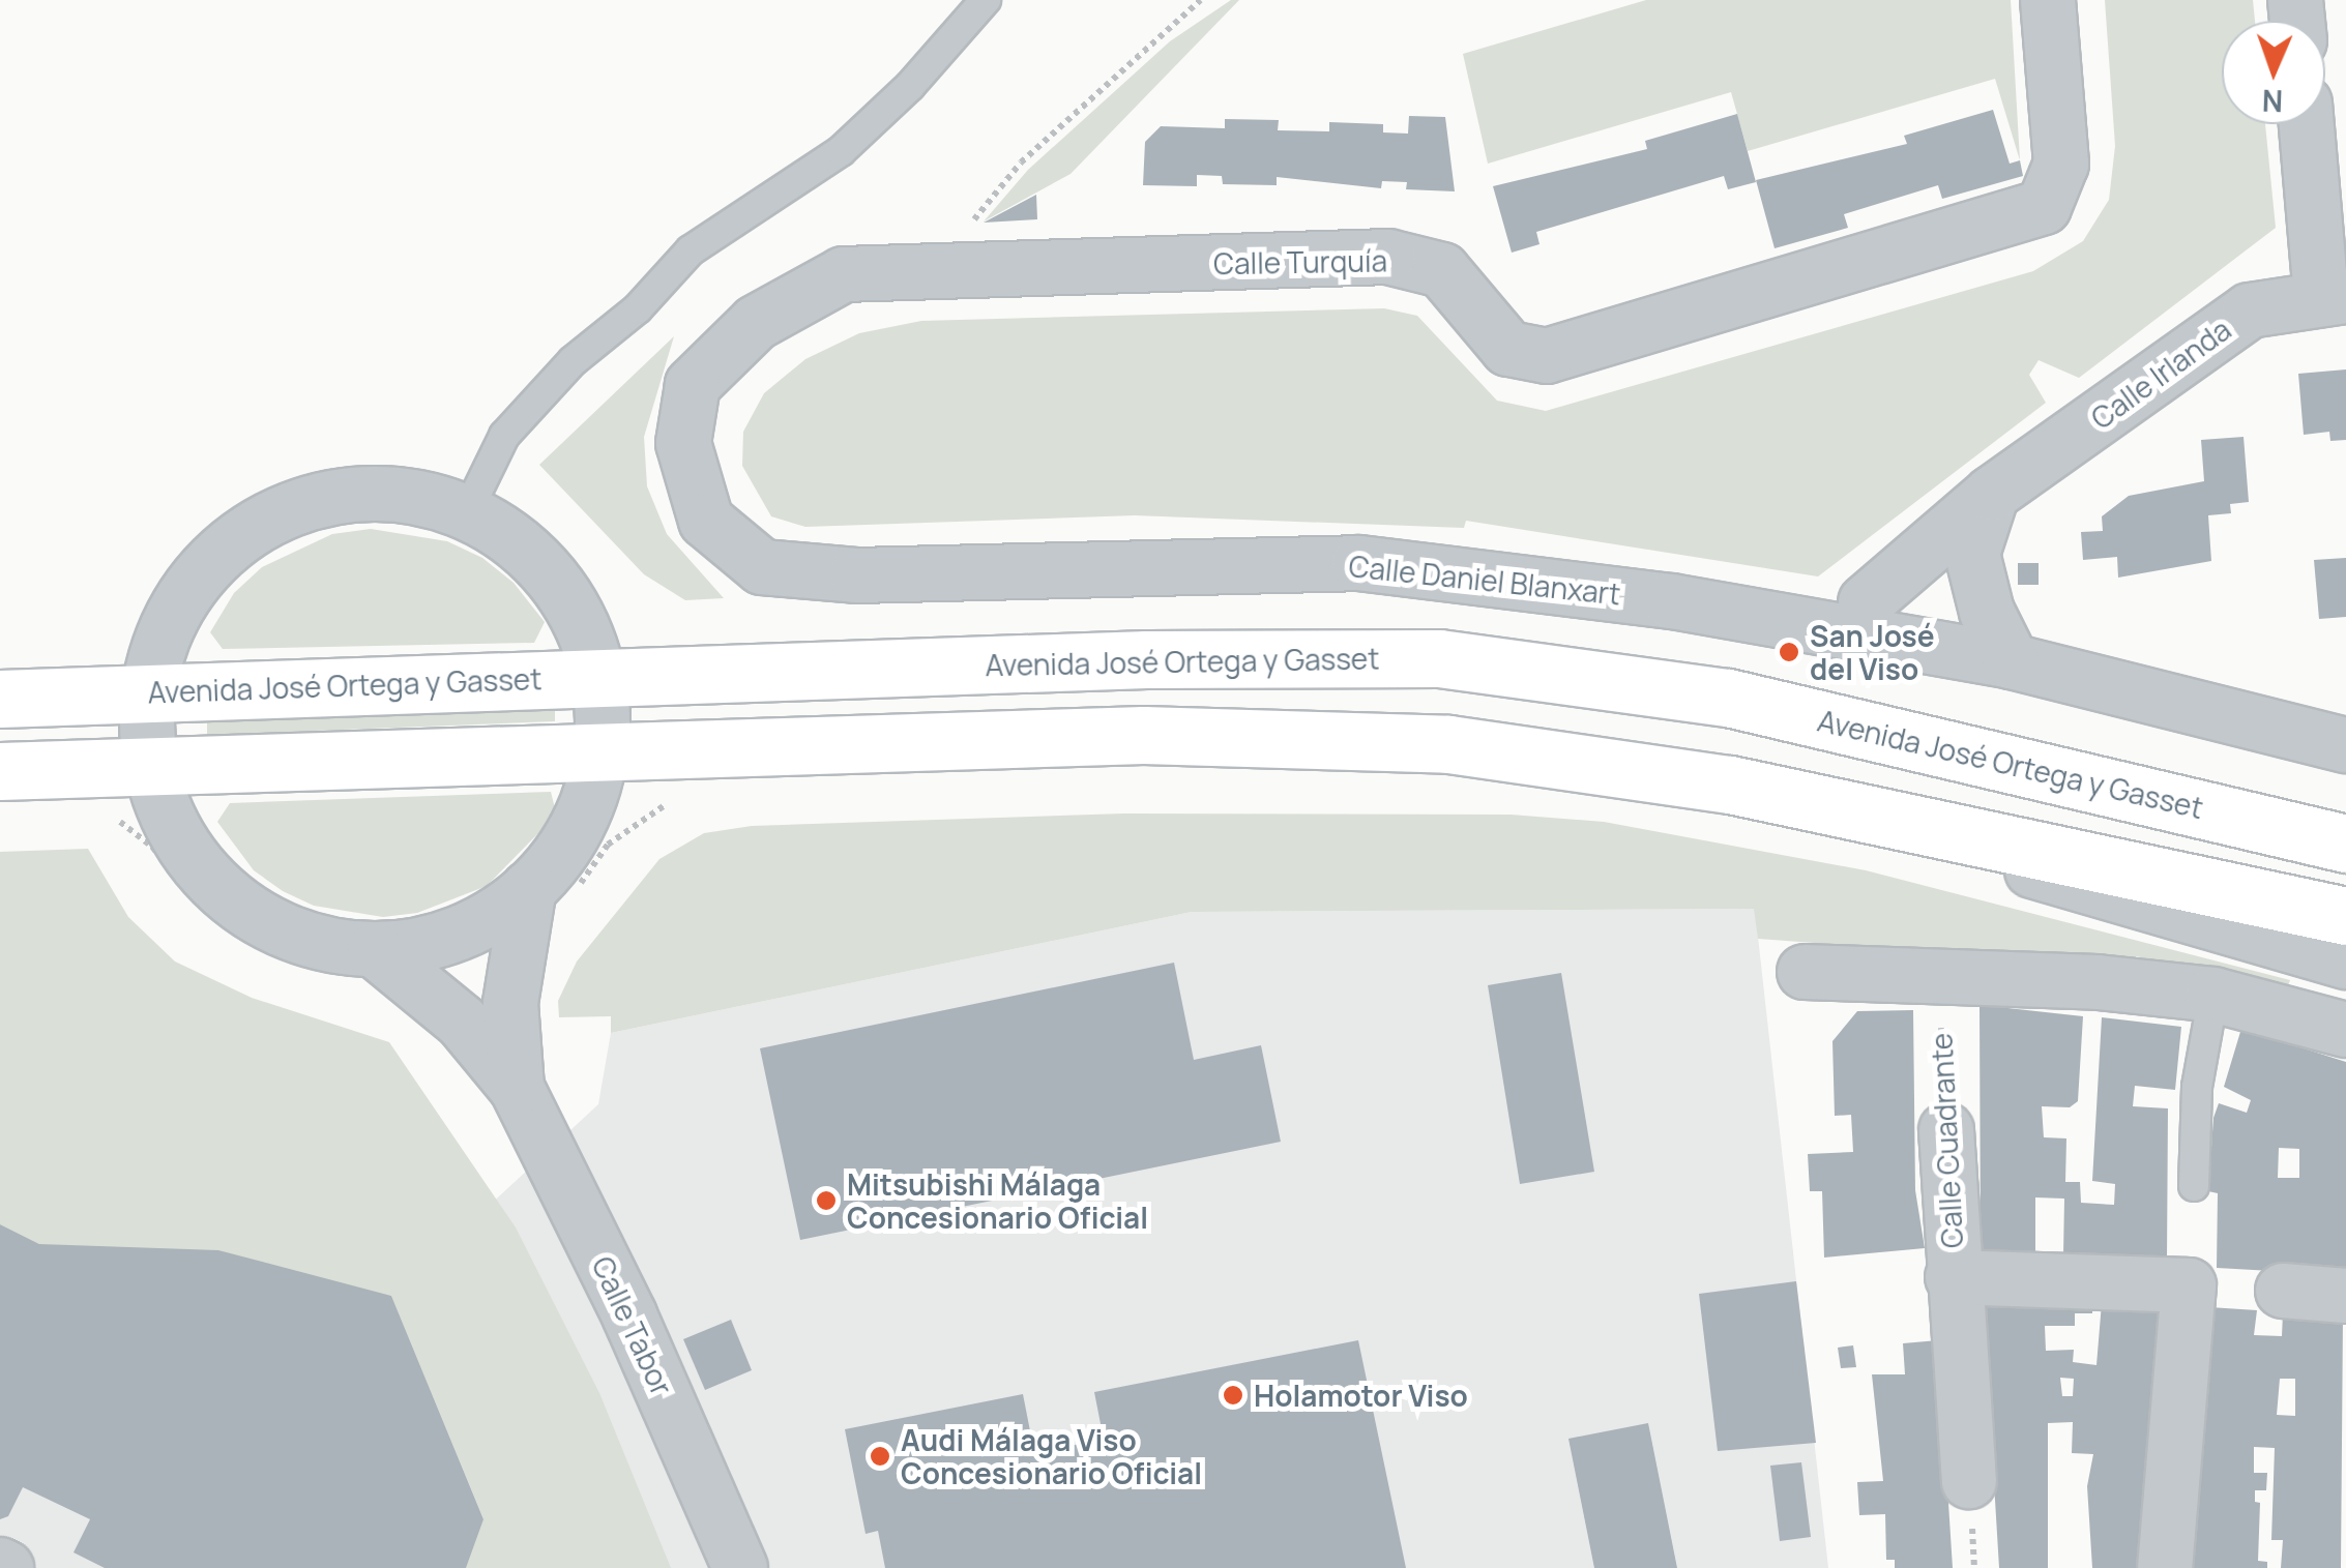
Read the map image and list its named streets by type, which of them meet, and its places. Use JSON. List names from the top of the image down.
{
  "streets": {
    "main road": ["Avenida José Ortega y Gasset"],
    "street": [
      "Calle Turquía",
      "Calle Irlanda",
      "Calle Daniel Blanxart",
      "Calle Cuadrante",
      "Calle Tabor"
    ]
  },
  "crossings": [
    ["Calle Turquía", "Calle Daniel Blanxart"]
  ],
  "places": [
    "San José del Viso",
    "Mitsubishi Málaga Concesionario Oficial",
    "Holamotor Viso",
    "Audi Málaga Viso Concesionario Oficial"
  ],
  "north": "bottom"
}
